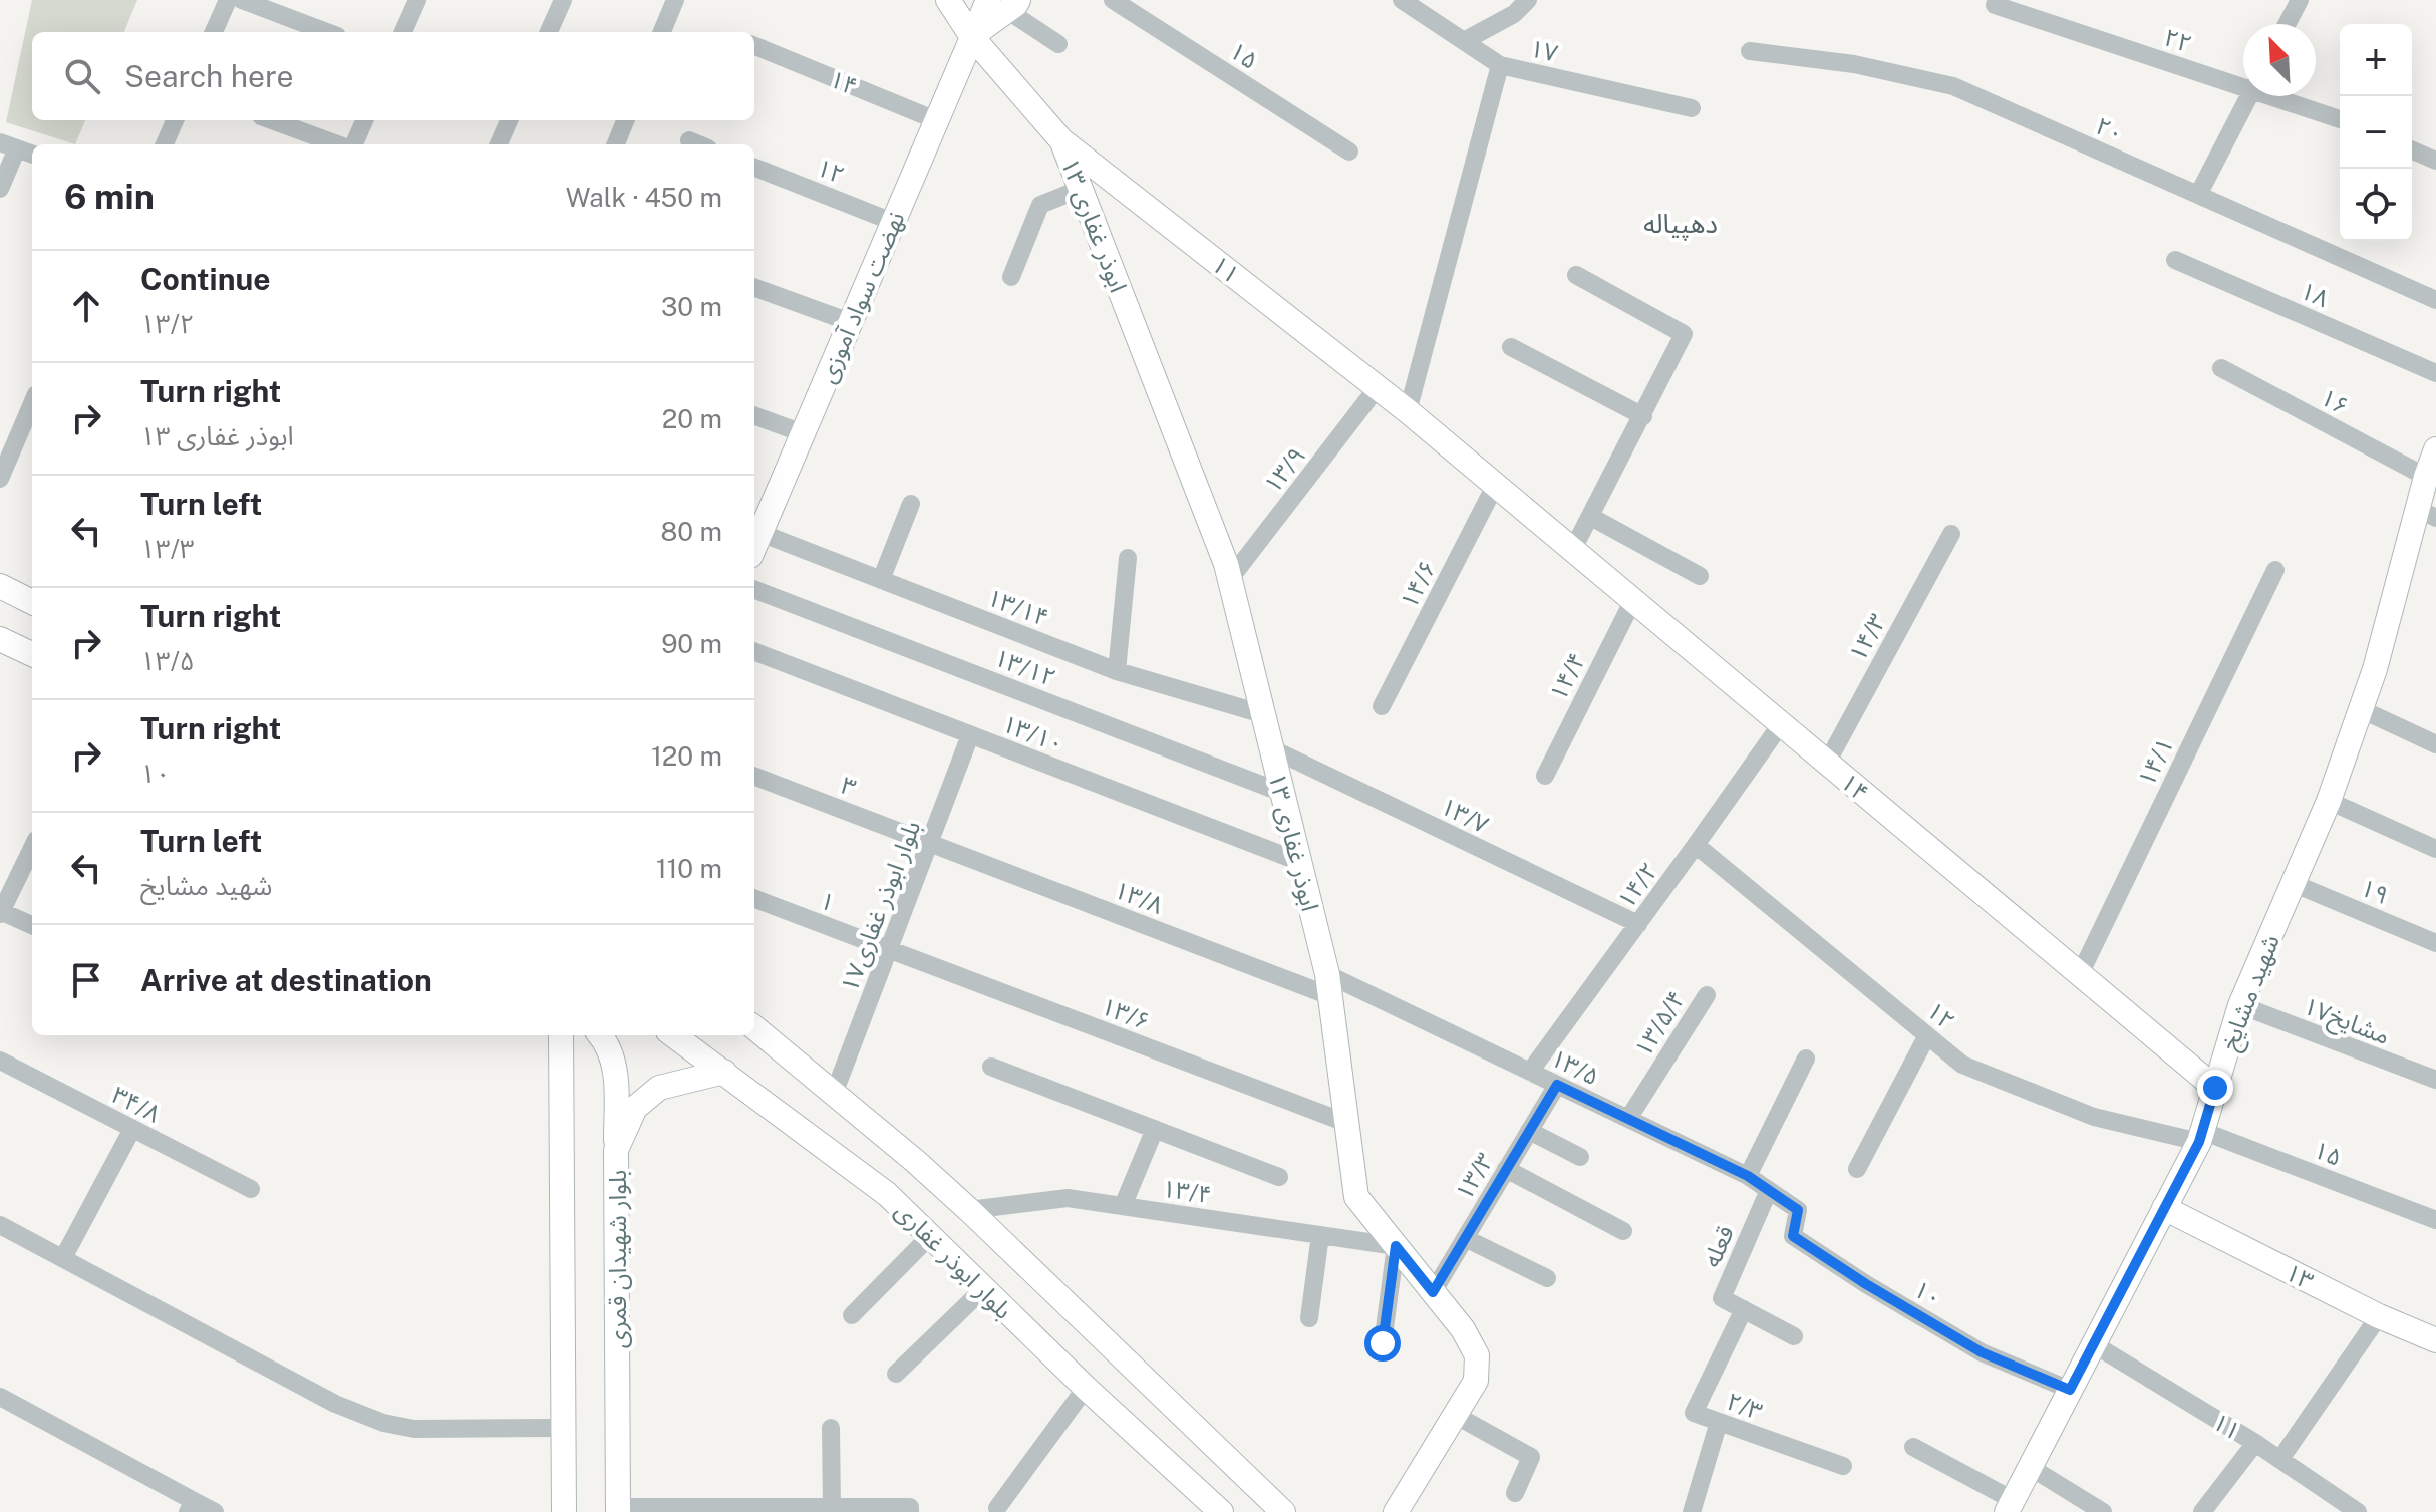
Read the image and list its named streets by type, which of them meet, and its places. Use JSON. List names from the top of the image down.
{
  "streets": {
    "street": [
      "۲۲",
      "۱۷",
      "۱۵",
      "۱۴",
      "۲۰",
      "۱۲",
      "۱۳ ابوذر غفاری",
      "۱۱",
      "۱۸",
      "نهضت سواد آموزی",
      "۱۶",
      "۱۳/۹",
      "۱۴/۶",
      "۱۳/۱۴",
      "۱۴/۳",
      "۱۳/۱۲",
      "۱۴/۴",
      "۱۳/۱۰",
      "۱۴/۱",
      "۳",
      "۱۳/۷",
      "۱۴/۲",
      "۱۹",
      "۱۳/۸",
      "۱",
      "بلوار ابوذر غفاری۱۷",
      "شهید مشایخ",
      "۱۳/۶",
      "۱۷مشایخ",
      "۱۳/۵/۴",
      "۱۳/۵",
      "۳۴/۸",
      "۱۳/۳",
      "۱۳/۴",
      "قعله",
      "بلوار شهیدان قمری",
      "بلوار ابوذر غفاری",
      "۱۳",
      "۱۰",
      "۲/۳"
    ]
  },
  "crossings": [
    ["۱۵", "۱۲"],
    ["۱۵", "شهید مشایخ"],
    ["۱۴", "۱۱"],
    ["۱۴", "نهضت سواد آموزی"],
    ["۱۴", "۱۴/۶"],
    ["۱۴", "۱۴/۳"],
    ["۱۴", "۱۴/۴"],
    ["۱۴", "۱۴/۱"],
    ["۱۴", "۱۴/۲"],
    ["۱۴", "شهید مشایخ"],
    ["۱۲", "نهضت سواد آموزی"],
    ["۱۲", "۱۴/۲"],
    ["۱۲", "شهید مشایخ"],
    ["۱۳ ابوذر غفاری", "۱۱"],
    ["۱۳ ابوذر غفاری", "۱۳/۹"],
    ["۱۳ ابوذر غفاری", "۱۳/۱۴"],
    ["۱۳ ابوذر غفاری", "۱۳/۱۲"],
    ["۱۳ ابوذر غفاری", "۱۳/۱۰"],
    ["۱۳ ابوذر غفاری", "۱۳/۷"],
    ["۱۳ ابوذر غفاری", "۱۳/۸"],
    ["۱۳ ابوذر غفاری", "۱۳/۶"],
    ["۱۳ ابوذر غفاری", "۱۳/۵"],
    ["۱۳ ابوذر غفاری", "۱۳/۳"],
    ["۱۳ ابوذر غفاری", "۱۳/۴"],
    ["۱۱", "نهضت سواد آموزی"],
    ["۱۱", "۱۳/۹"],
    ["۱۱", "۱۴/۶"],
    ["۱۱", "شهید مشایخ"],
    ["نهضت سواد آموزی", "۱۳/۱۴"],
    ["۱۶", "شهید مشایخ"],
    ["۱۳/۱۰", "بلوار ابوذر غفاری۱۷"],
    ["۳", "۱۳/۸"],
    ["۳", "بلوار ابوذر غفاری۱۷"],
    ["۱۳/۷", "۱۴/۲"],
    ["۱۴/۲", "۱۳/۵"],
    ["۱۹", "شهید مشایخ"],
    ["۱۳/۸", "بلوار ابوذر غفاری۱۷"],
    ["۱۳/۸", "۱۳/۵"],
    ["۱", "بلوار ابوذر غفاری۱۷"],
    ["۱", "۱۳/۶"],
    ["بلوار ابوذر غفاری۱۷", "۱۳/۶"],
    ["بلوار ابوذر غفاری۱۷", "بلوار ابوذر غفاری"],
    ["شهید مشایخ", "۱۷مشایخ"],
    ["شهید مشایخ", "۱۳"],
    ["شهید مشایخ", "۱۰"],
    ["۱۳/۵/۴", "۱۳/۵"],
    ["۱۳/۵", "۱۳/۳"],
    ["۱۳/۵", "قعله"],
    ["۱۳/۵", "۱۰"],
    ["۱۳/۴", "بلوار ابوذر غفاری"],
    ["قعله", "۲/۳"],
    ["بلوار شهیدان قمری", "بلوار ابوذر غفاری"]
  ],
  "districts": ["دهپیاله"],
  "north": "top left",
  "page": {
    "map_buttons": ["+", "−"],
    "search": "Search here",
    "heading": ["6 min", "Walk · 450 m"],
    "list": [
      ["Continue", "۱۳/۲", "30 m"],
      ["Turn right", "۱۳ ابوذر غفاری", "20 m"],
      ["Turn left", "۱۳/۳", "80 m"],
      ["Turn right", "۱۳/۵", "90 m"],
      ["Turn right", "۱۰", "120 m"],
      ["Turn left", "شهید مشایخ", "110 m"],
      "Arrive at destination"
    ]
  }
}
